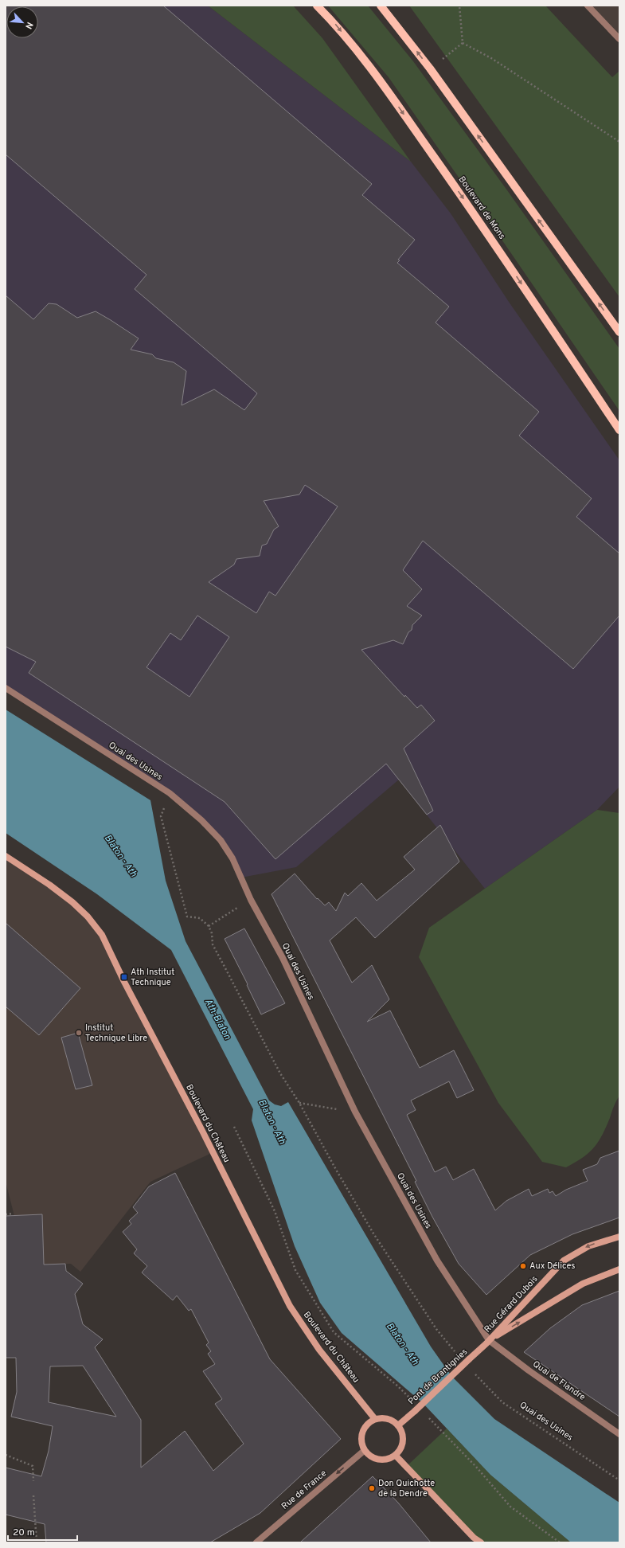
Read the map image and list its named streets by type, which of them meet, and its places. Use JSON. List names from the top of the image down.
{
  "streets": {
    "main road": ["Boulevard de Mons"],
    "street": [
      "Quai des Usines",
      "Boulevard du Château",
      "Rue Gérard Dubois",
      "Pont de Brantignies",
      "Quai de Flandre",
      "Rue de France"
    ]
  },
  "crossings": [
    ["Quai des Usines", "Rue Gérard Dubois"],
    ["Quai des Usines", "Pont de Brantignies"],
    ["Quai des Usines", "Quai de Flandre"],
    ["Boulevard du Château", "Pont de Brantignies"],
    ["Boulevard du Château", "Rue de France"],
    ["Rue Gérard Dubois", "Pont de Brantignies"],
    ["Rue Gérard Dubois", "Quai de Flandre"],
    ["Pont de Brantignies", "Quai de Flandre"],
    ["Pont de Brantignies", "Rue de France"]
  ],
  "one_way": ["Rue de France"],
  "water": ["Blaton - Ath", "Ath-Blaton"],
  "places": {
    "transit": ["Ath Institut Technique"],
    "other": ["Institut Technique Libre", "Aux Délices", "Don Quichotte de la Dendre"]
  },
  "scale_bar": "20 m",
  "north": "bottom right"
}
